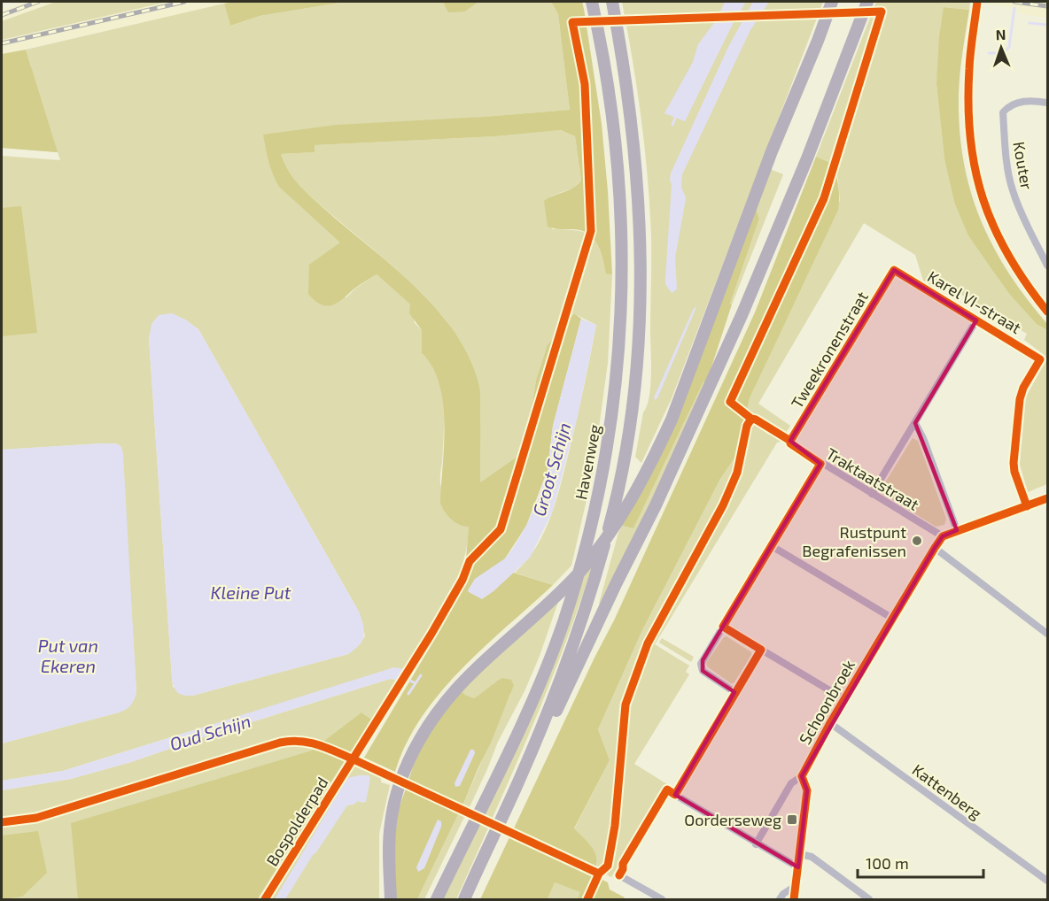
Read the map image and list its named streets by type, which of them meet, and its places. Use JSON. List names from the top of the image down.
{
  "streets": {
    "highway": ["Havenweg"],
    "street": [
      "Kouter",
      "Karel VI-straat",
      "Tweekronenstraat",
      "Traktaatstraat",
      "Schoonbroek",
      "Kattenberg",
      "Bospolderpad"
    ]
  },
  "crossings": [
    ["Karel VI-straat", "Tweekronenstraat"],
    ["Tweekronenstraat", "Traktaatstraat"],
    ["Traktaatstraat", "Schoonbroek"],
    ["Schoonbroek", "Kattenberg"]
  ],
  "water": [
    "Groot Schijn",
    "Kleine Put",
    "Put van Ekeren",
    "Oud Schijn"
  ],
  "places": {
    "other": ["Rustpunt Begrafenissen"],
    "transit": ["Oorderseweg"]
  },
  "scale_bar": "100 m",
  "north": "top"
}
